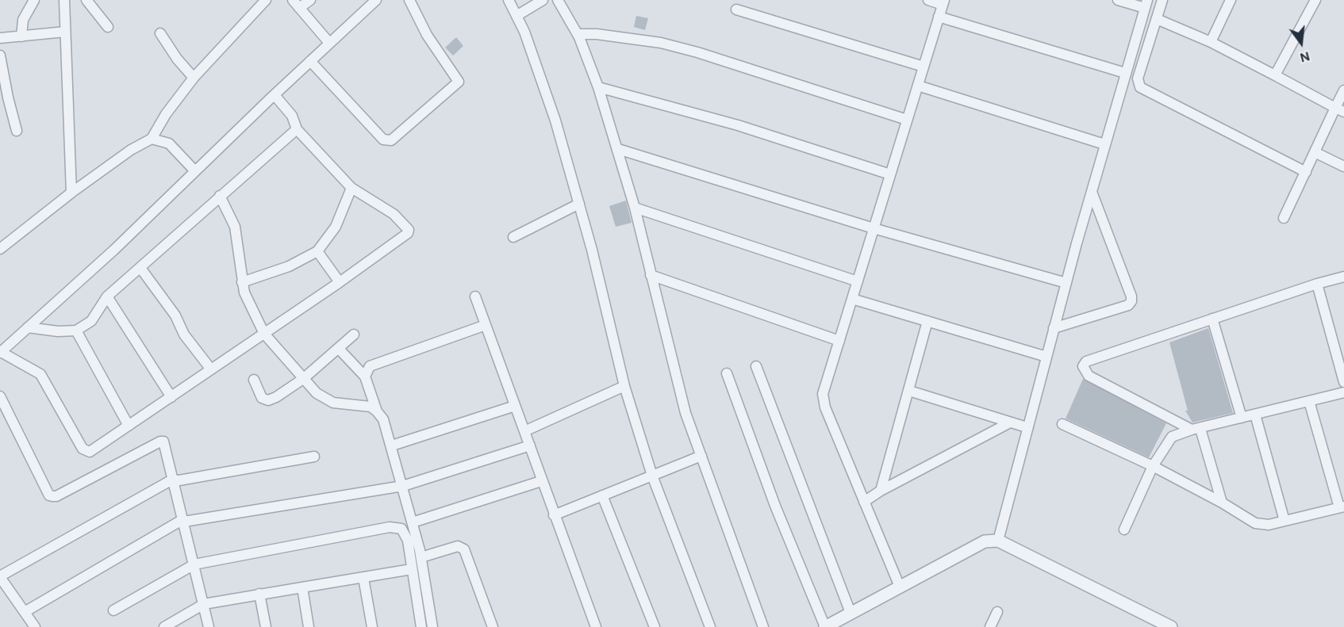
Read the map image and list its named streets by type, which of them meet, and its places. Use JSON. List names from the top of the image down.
{
  "north": "bottom"
}
